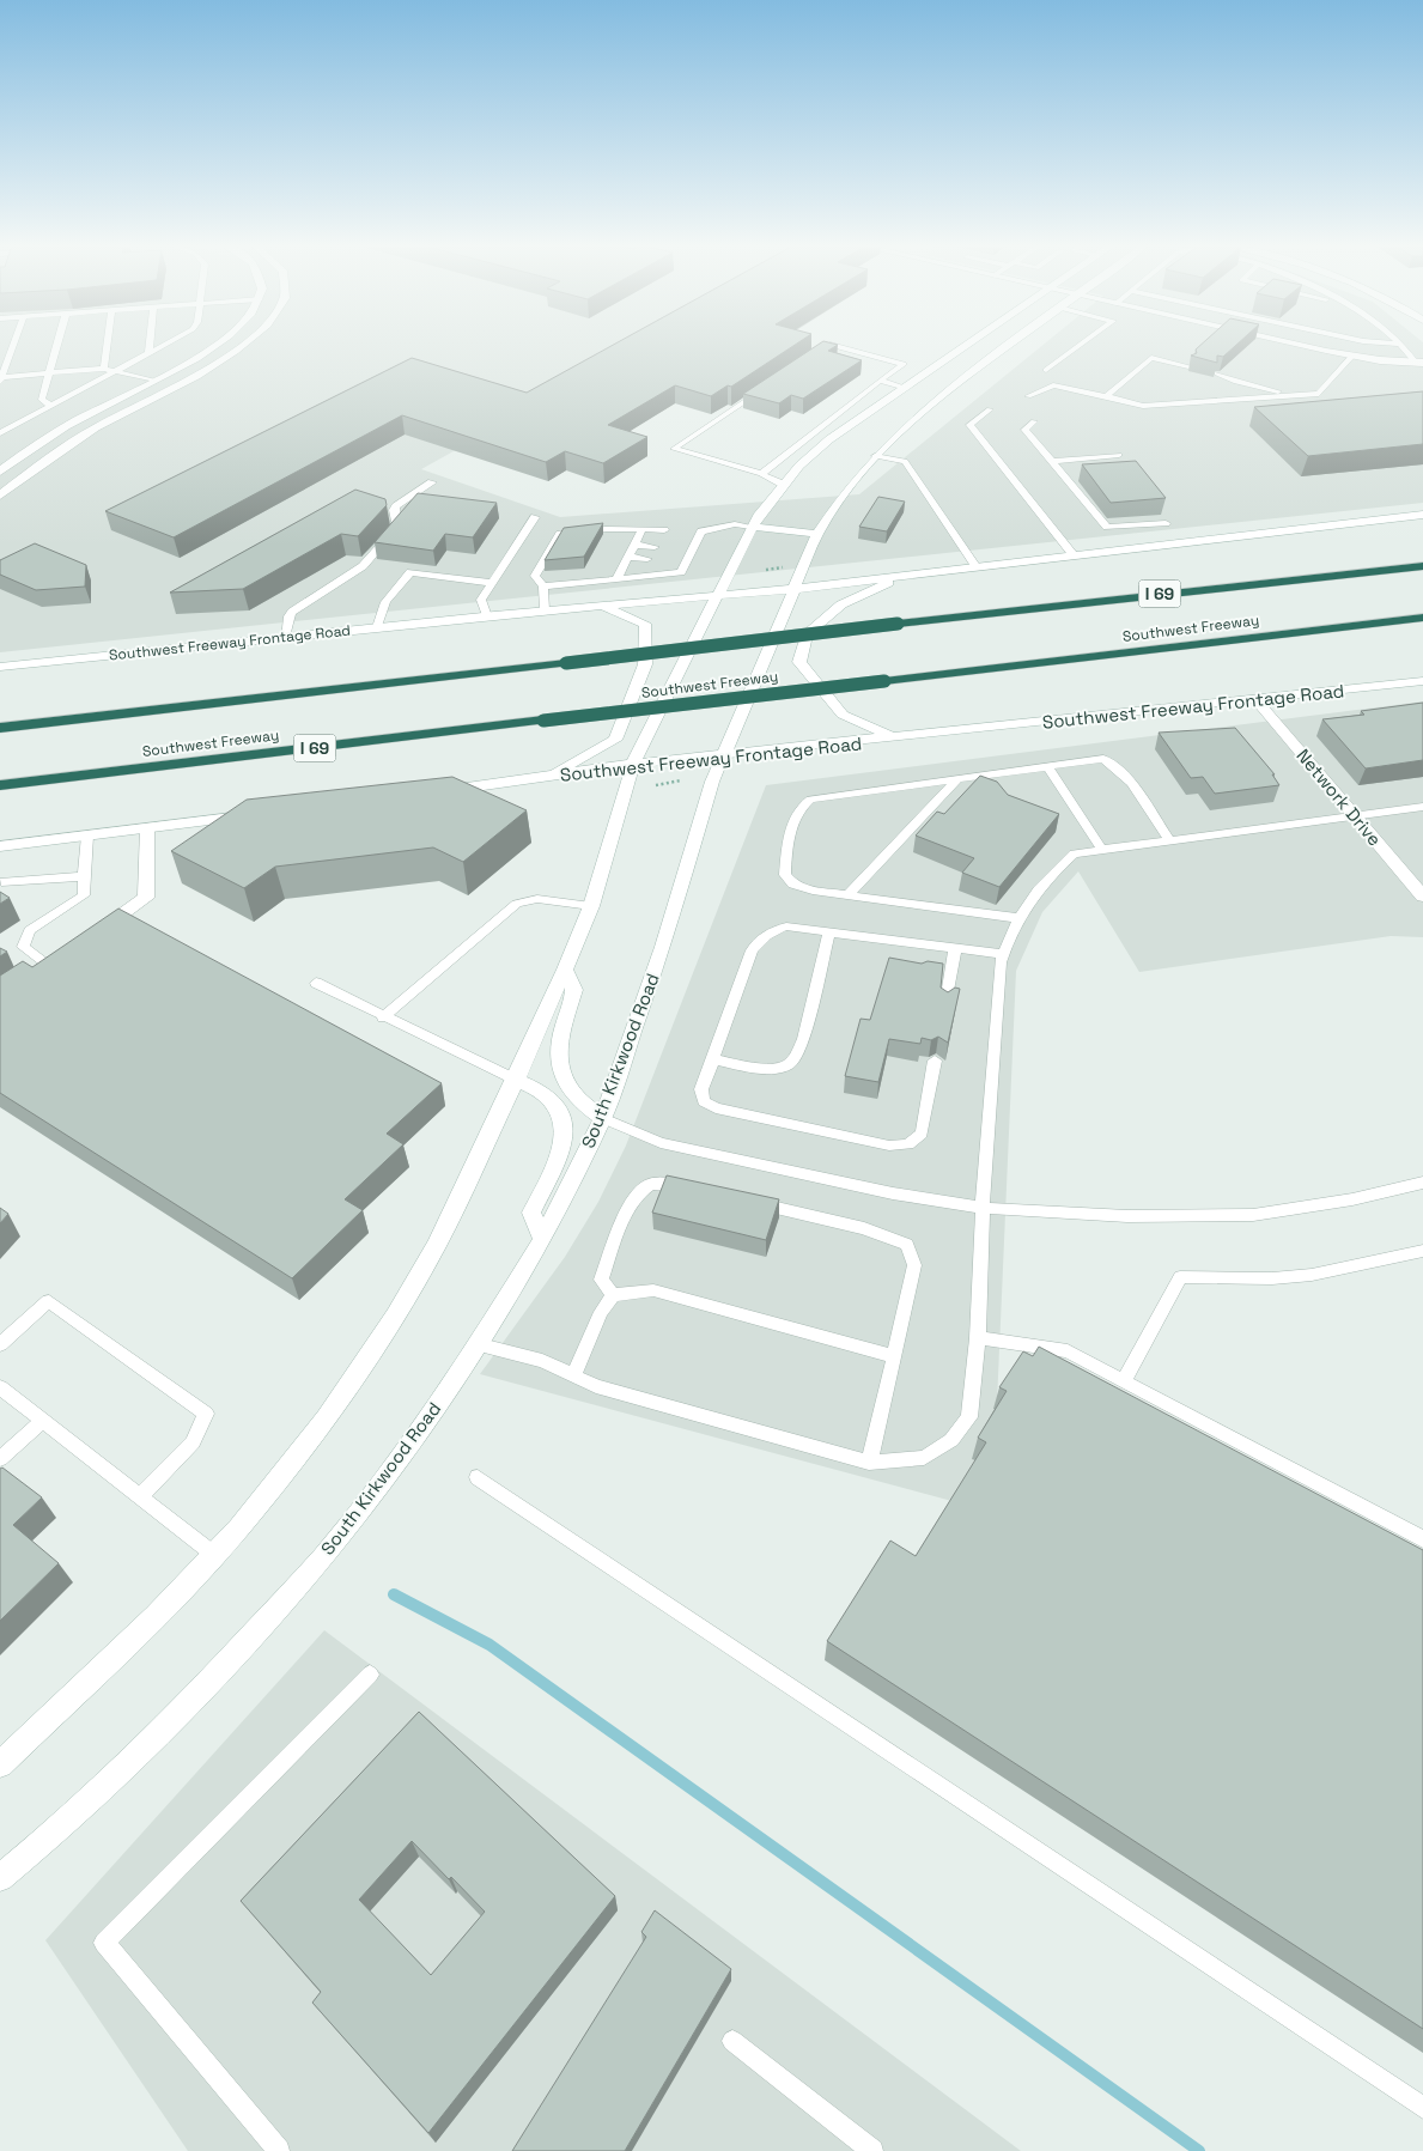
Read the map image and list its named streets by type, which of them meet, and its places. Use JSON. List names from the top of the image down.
{
  "streets": {
    "highway": ["I 69", "Southwest Freeway"],
    "main road": ["Southwest Freeway Frontage Road", "Network Drive", "South Kirkwood Road"]
  },
  "crossings": [
    ["Southwest Freeway Frontage Road", "Network Drive"],
    ["Southwest Freeway Frontage Road", "South Kirkwood Road"]
  ]
}
